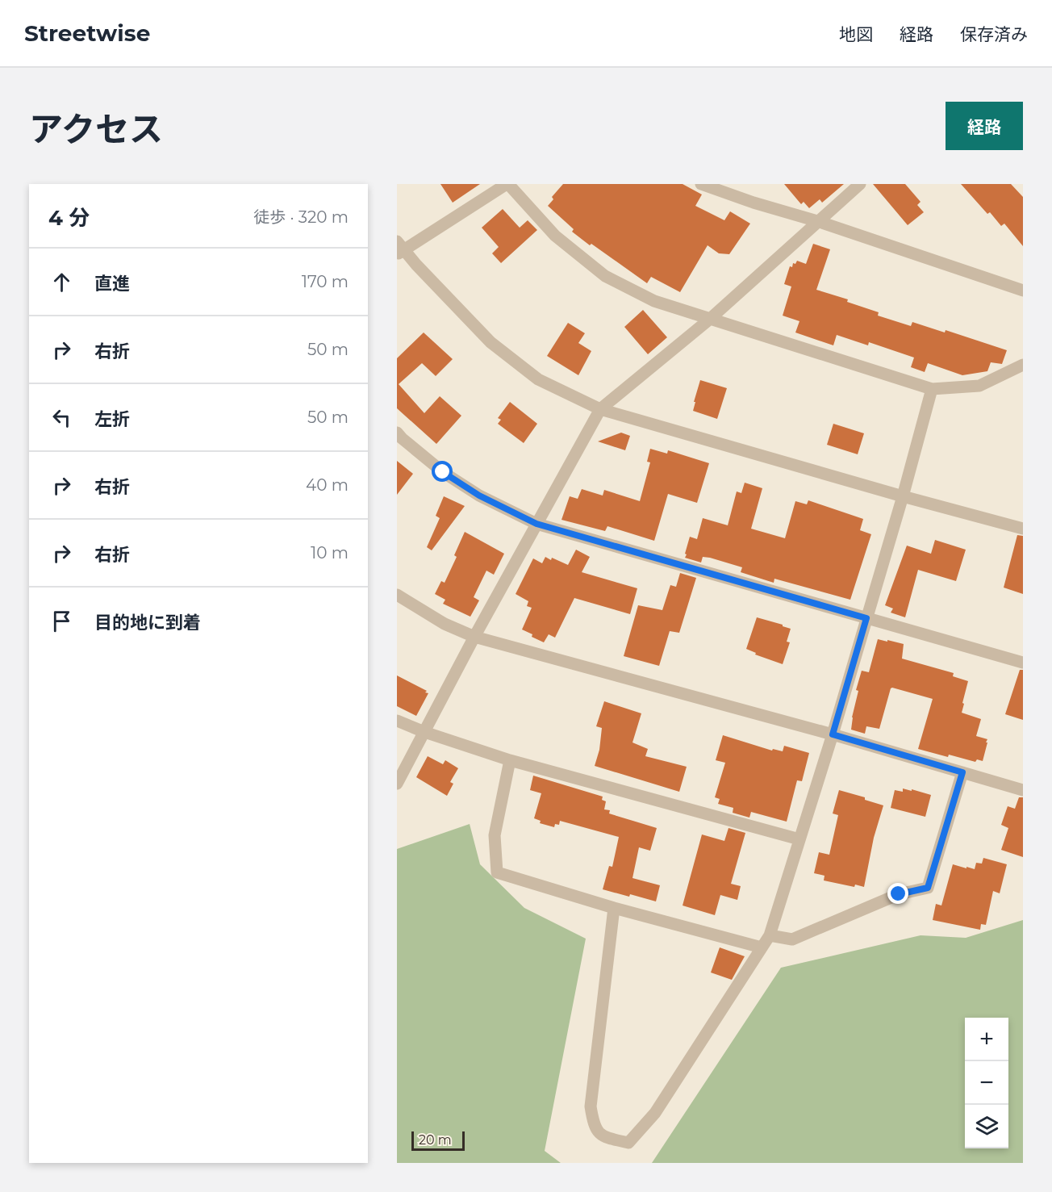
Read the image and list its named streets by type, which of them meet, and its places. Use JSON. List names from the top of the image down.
{
  "scale_bar": "20 m",
  "page": {
    "header": "Streetwise",
    "nav": ["地図", "経路", "保存済み"],
    "title": "アクセス",
    "buttons": "経路",
    "heading": ["4 分", "徒歩 · 320 m"],
    "list": [
      ["直進", "170 m"],
      ["右折", "50 m"],
      ["左折", "50 m"],
      ["右折", "40 m"],
      ["右折", "10 m"],
      "目的地に到着"
    ],
    "map_buttons": ["+", "−"],
    "scale": "20 m"
  }
}
